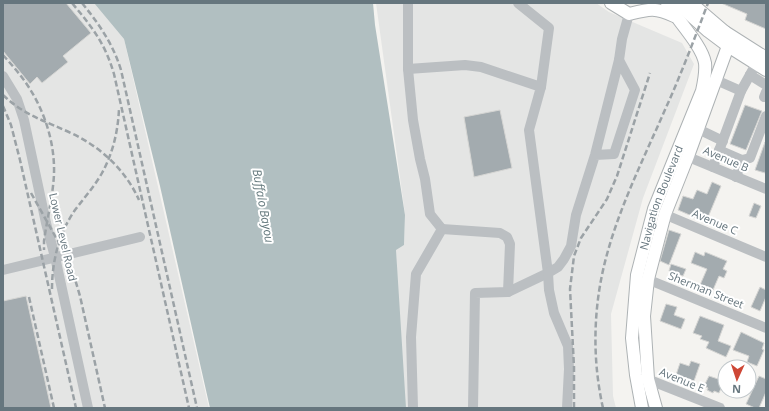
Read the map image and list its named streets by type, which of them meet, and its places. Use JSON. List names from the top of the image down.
{
  "streets": {
    "main road": ["Navigation Boulevard"],
    "street": [
      "Avenue B",
      "Avenue C",
      "Lower Level Road",
      "Sherman Street",
      "Avenue E"
    ]
  },
  "crossings": [
    ["Avenue B", "Navigation Boulevard"],
    ["Navigation Boulevard", "Avenue C"],
    ["Navigation Boulevard", "Sherman Street"],
    ["Navigation Boulevard", "Avenue E"]
  ],
  "water": ["Buffalo Bayou"],
  "north": "bottom"
}
